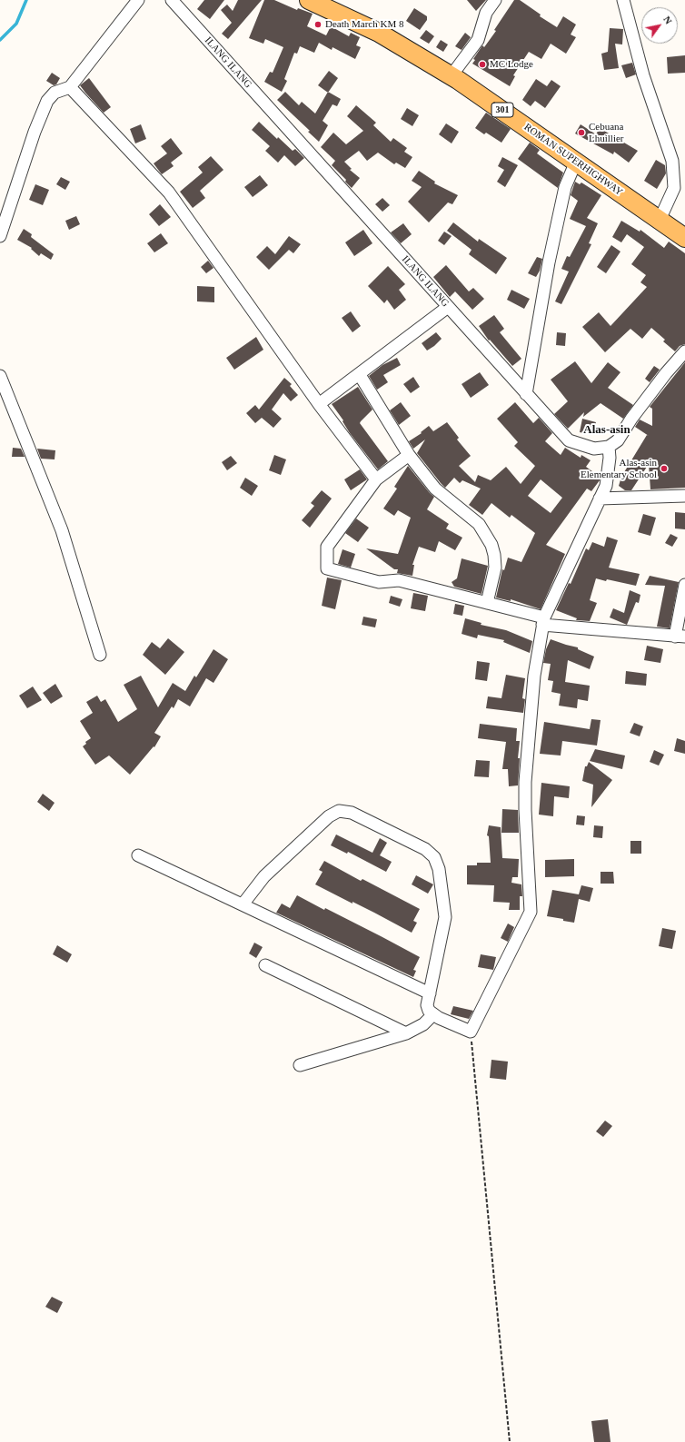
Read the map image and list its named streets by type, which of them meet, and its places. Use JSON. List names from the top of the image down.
{
  "streets": {
    "main road": ["301", "ROMAN SUPERHIGHWAY"],
    "street": ["ILANG ILANG"]
  },
  "districts": ["Alas-asin"],
  "places": [
    "Death March KM 8",
    "MC Lodge",
    "Cebuana Lhuillier",
    "Alas-asin Elementary School"
  ],
  "north": "top right"
}
